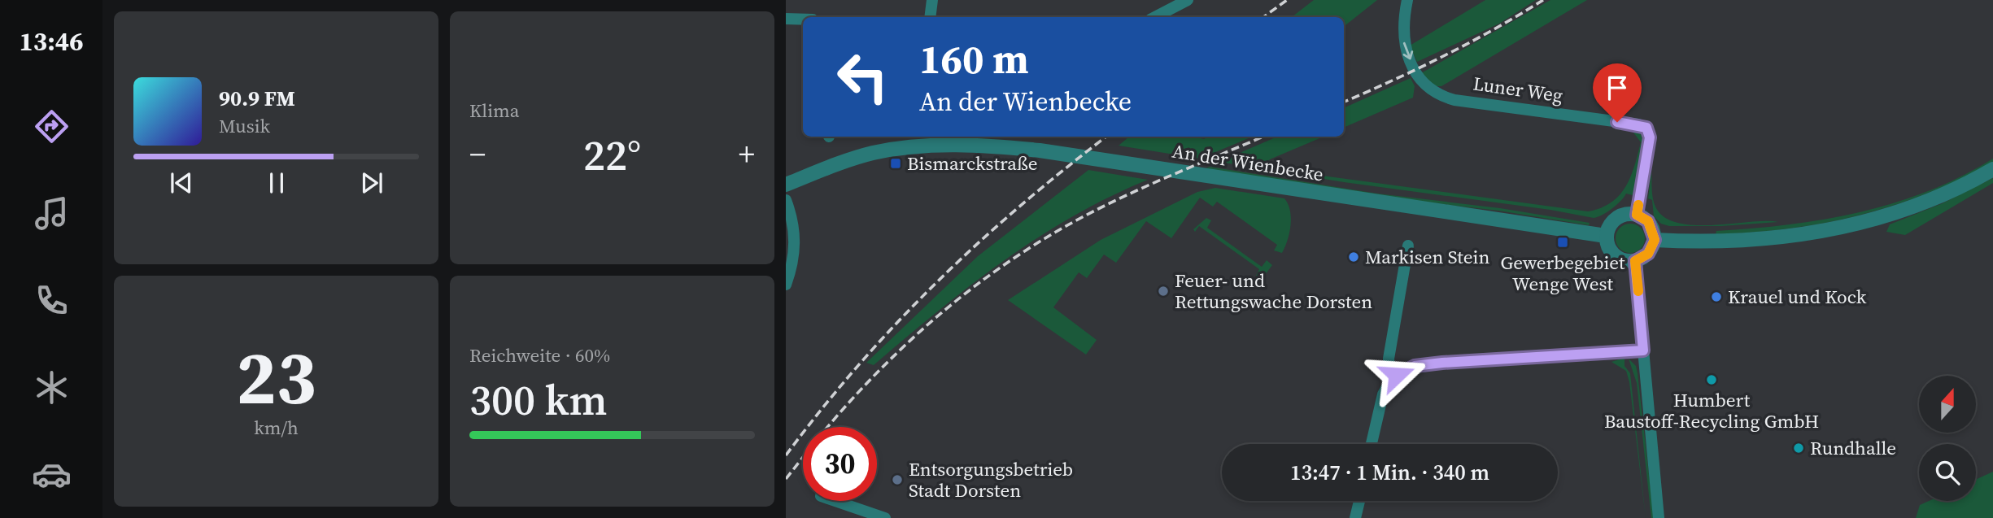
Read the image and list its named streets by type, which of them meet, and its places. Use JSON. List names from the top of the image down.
{
  "streets": {
    "street": ["Luner Weg", "An der Wienbecke"]
  },
  "crossings": [
    ["Luner Weg", "An der Wienbecke"]
  ],
  "places": {
    "transit": ["Bismarckstraße", "Gewerbegebiet Wenge West"],
    "other": [
      "Markisen Stein",
      "Feuer- und Rettungswache Dorsten",
      "Krauel und Kock",
      "Humbert Baustoff-Recycling GmbH",
      "Rundhalle",
      "Entsorgungsbetrieb Stadt Dorsten"
    ]
  },
  "north": "top",
  "page": {
    "tabs": "13:46",
    "tile": [
      "Klima",
      ["23", "km/h"],
      ["Reichweite · 60%", "300 km"]
    ],
    "turn": ["160 m", "An der Wienbecke"],
    "song": ["90.9 FM", "Musik"],
    "heat": ["−", "22°", "+"],
    "limit": "30",
    "trip": "13:47 · 1 Min. · 340 m"
  }
}
